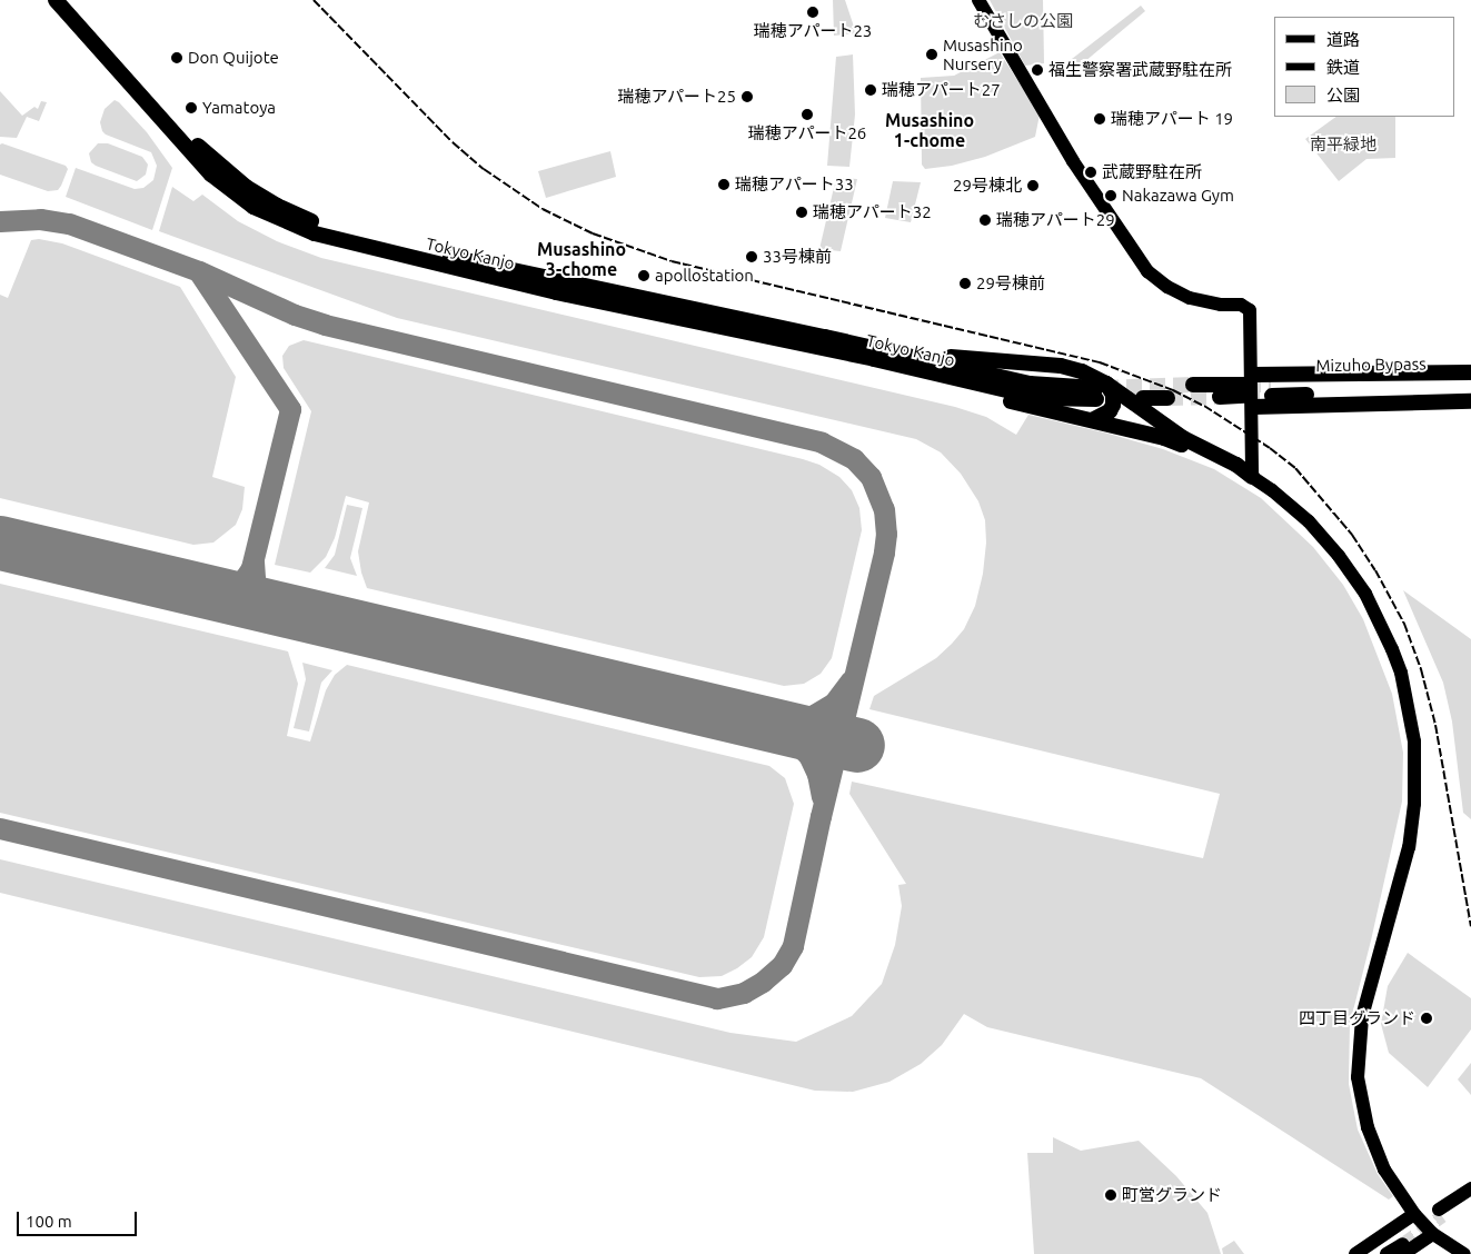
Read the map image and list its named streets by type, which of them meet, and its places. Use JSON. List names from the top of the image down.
{
  "streets": {
    "highway": ["Tokyo Kanjo", "Mizuho Bypass"]
  },
  "districts": ["Musashino 1-chome", "Musashino 3-chome"],
  "parks": ["むさしの公園", "南平緑地"],
  "places": [
    "瑞穂アパート23",
    "Musashino Nursery",
    "Don Quijote",
    "福生警察署武蔵野駐在所",
    "瑞穂アパート27",
    "瑞穂アパート25",
    "Yamatoya",
    "瑞穂アパート26",
    "瑞穂アパート 19",
    "武蔵野駐在所",
    "瑞穂アパート33",
    "29号棟北",
    "Nakazawa Gym",
    "瑞穂アパート32",
    "瑞穂アパート29",
    "33号棟前",
    "apollostation",
    "29号棟前",
    "四丁目グランド",
    "町営グランド"
  ],
  "legend": ["道路", "鉄道", "公園"],
  "scale_bar": "100 m"
}
